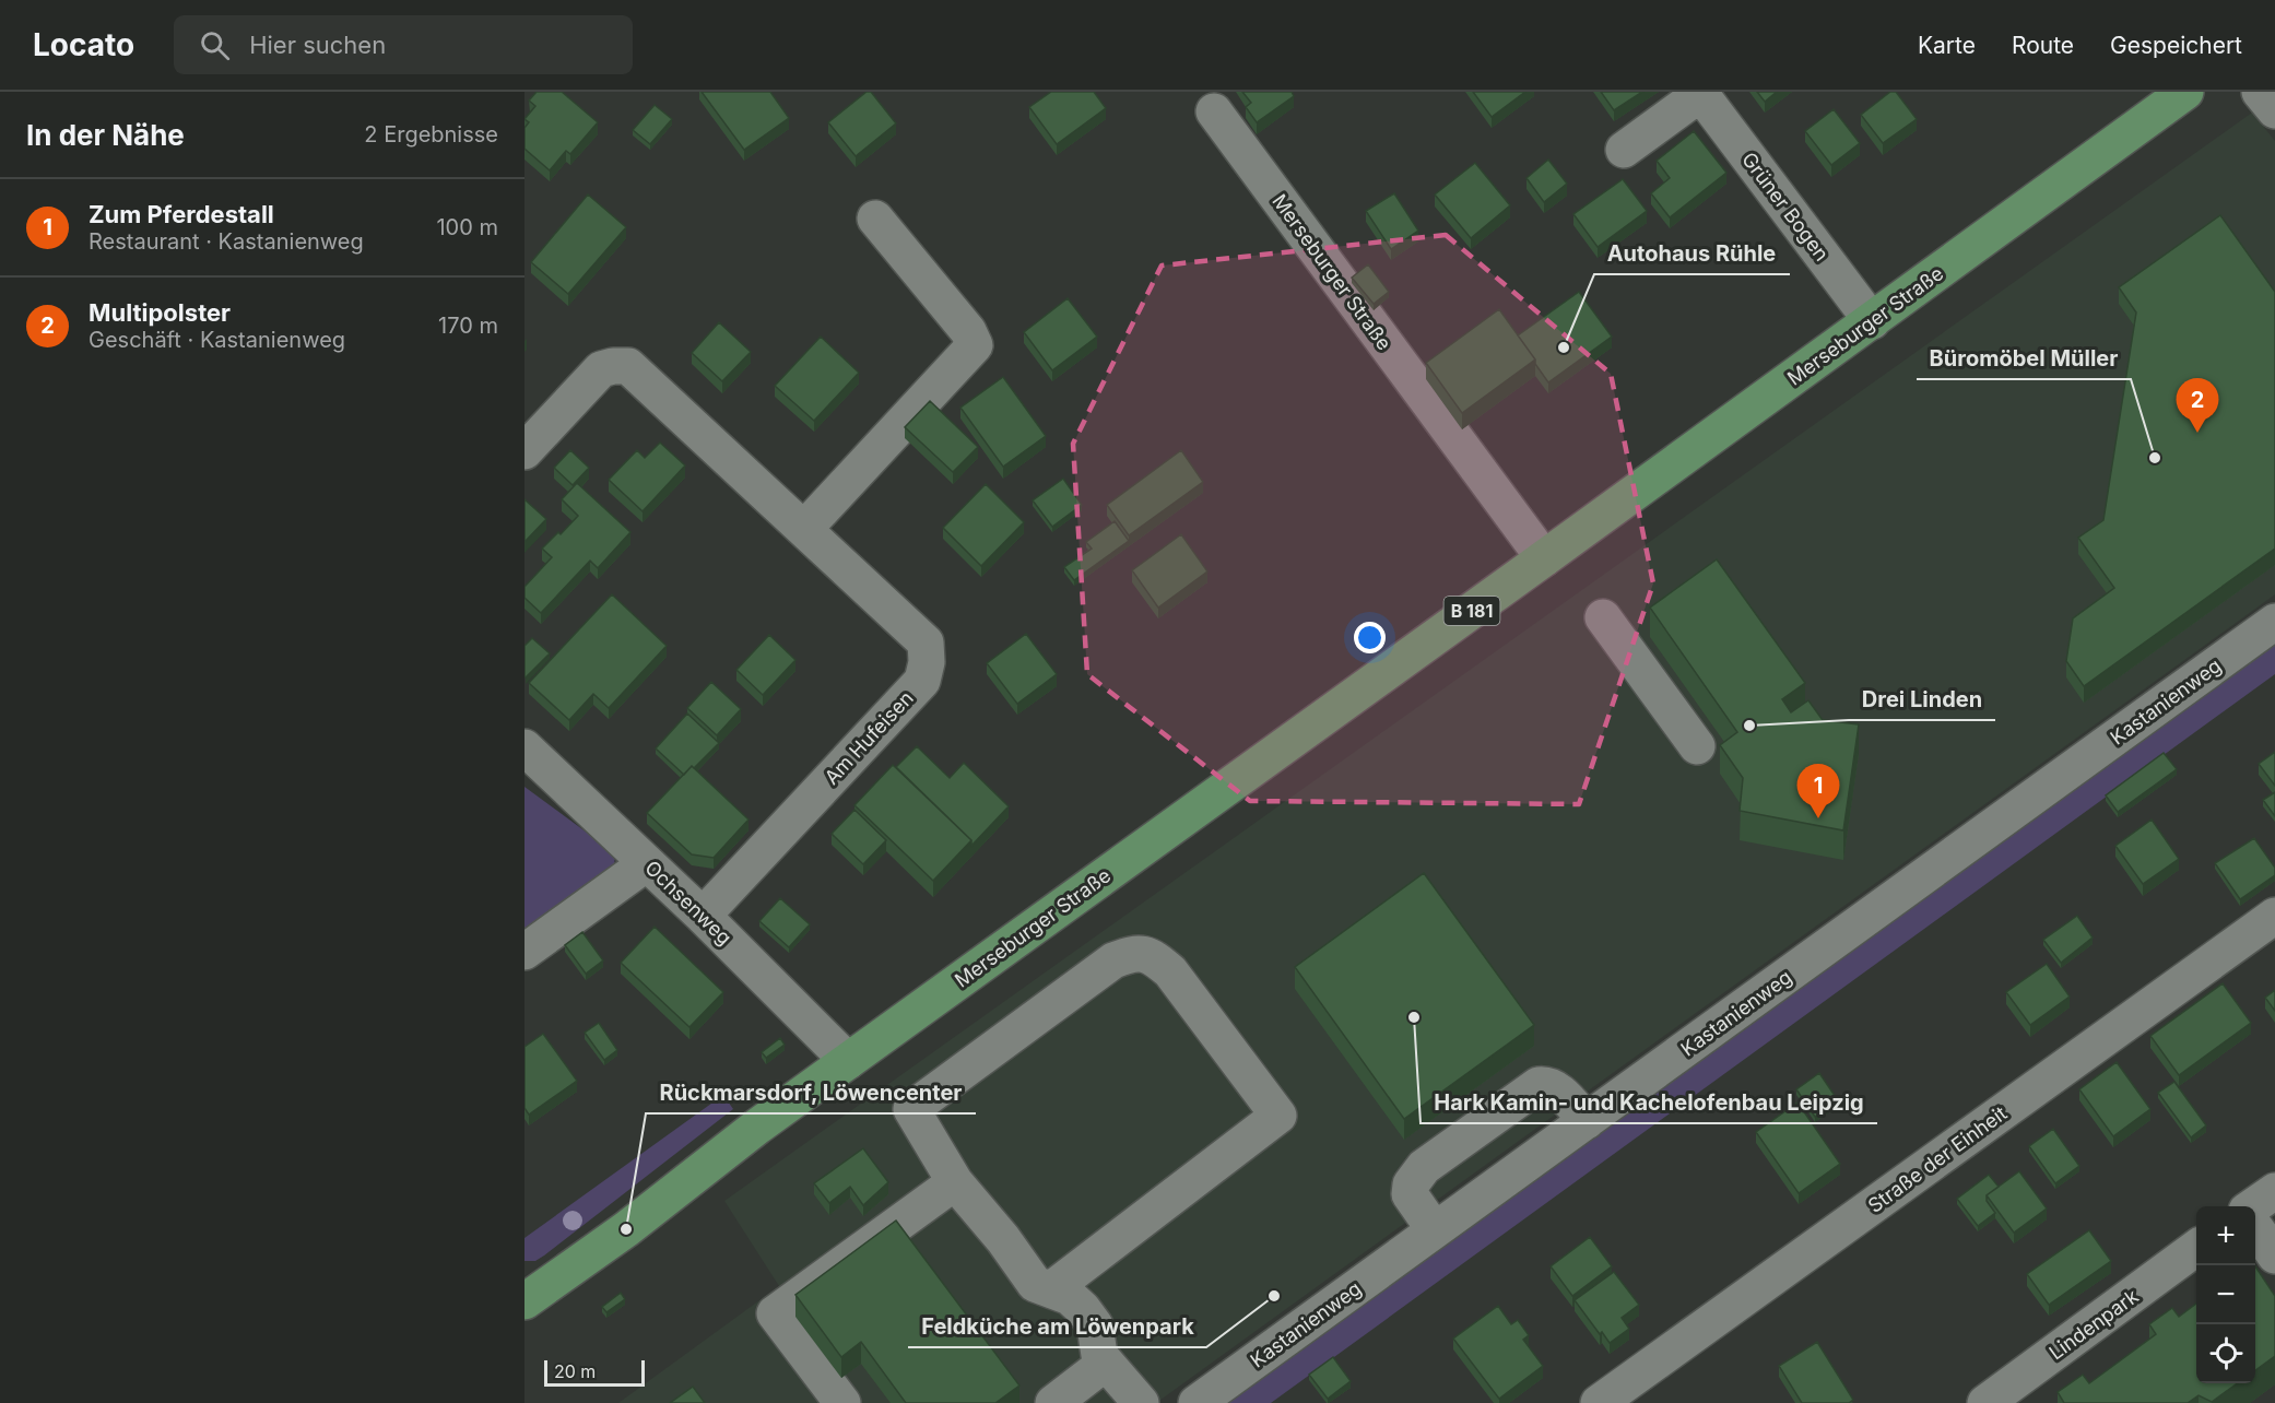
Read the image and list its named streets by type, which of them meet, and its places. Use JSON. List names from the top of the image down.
{
  "streets": {
    "main road": ["Merseburger Straße", "B 181"],
    "street": [
      "Grüner Bogen",
      "Kastanienweg",
      "Am Hufeisen",
      "Ochsenweg",
      "Straße der Einheit",
      "Lindenpark"
    ]
  },
  "crossings": [
    ["Grüner Bogen", "Merseburger Straße"],
    ["Merseburger Straße", "Ochsenweg"],
    ["Am Hufeisen", "Ochsenweg"]
  ],
  "places": [
    "Autohaus Rühle",
    "Büromöbel Müller",
    "Drei Linden",
    "Hark Kamin- und Kachelofenbau Leipzig",
    "Rückmarsdorf, Löwencenter",
    "Feldküche am Löwenpark"
  ],
  "scale_bar": "20 m",
  "page": {
    "header": "Locato",
    "search": "Hier suchen",
    "nav": ["Karte", "Route", "Gespeichert"],
    "heading": ["In der Nähe", "2 Ergebnisse"],
    "list": [
      {
        "mark": "1",
        "name": "Zum Pferdestall",
        "note": "Restaurant · Kastanienweg",
        "value": "100 m"
      },
      {
        "mark": "2",
        "name": "Multipolster",
        "note": "Geschäft · Kastanienweg",
        "value": "170 m"
      }
    ],
    "pins": ["2", "1"],
    "map_buttons": ["+", "−"],
    "scale": "20 m"
  }
}
